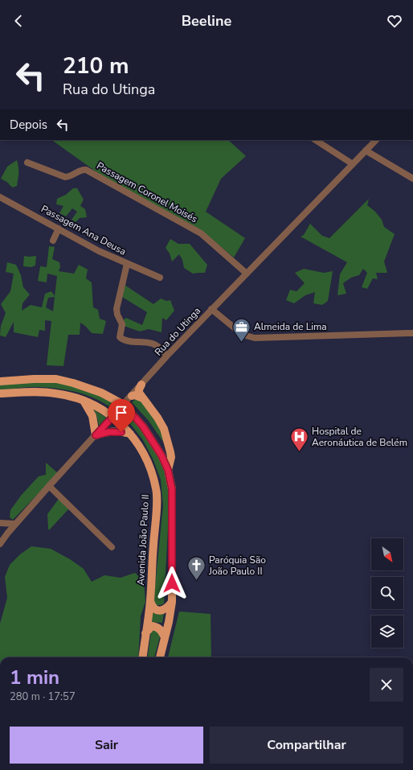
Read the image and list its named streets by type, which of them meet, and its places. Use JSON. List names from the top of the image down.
{
  "streets": {
    "main road": ["Avenida João Paulo II"],
    "street": ["Passagem Coronel Moisés", "Passagem Ana Deusa", "Rua do Utinga"]
  },
  "crossings": [
    ["Passagem Coronel Moisés", "Rua do Utinga"],
    ["Rua do Utinga", "Avenida João Paulo II"]
  ],
  "places": {
    "office": ["Almeida de Lima"],
    "hospital": ["Hospital de Aeronáutica de Belém"],
    "church": ["Paróquia São João Paulo II"]
  },
  "north": "bottom right",
  "page": {
    "header": "Beeline",
    "turn": ["210 m", "Rua do Utinga"],
    "then": "Depois",
    "heading": ["1 min", "280 m · 17:57"],
    "buttons": ["Sair", "Compartilhar"]
  }
}
